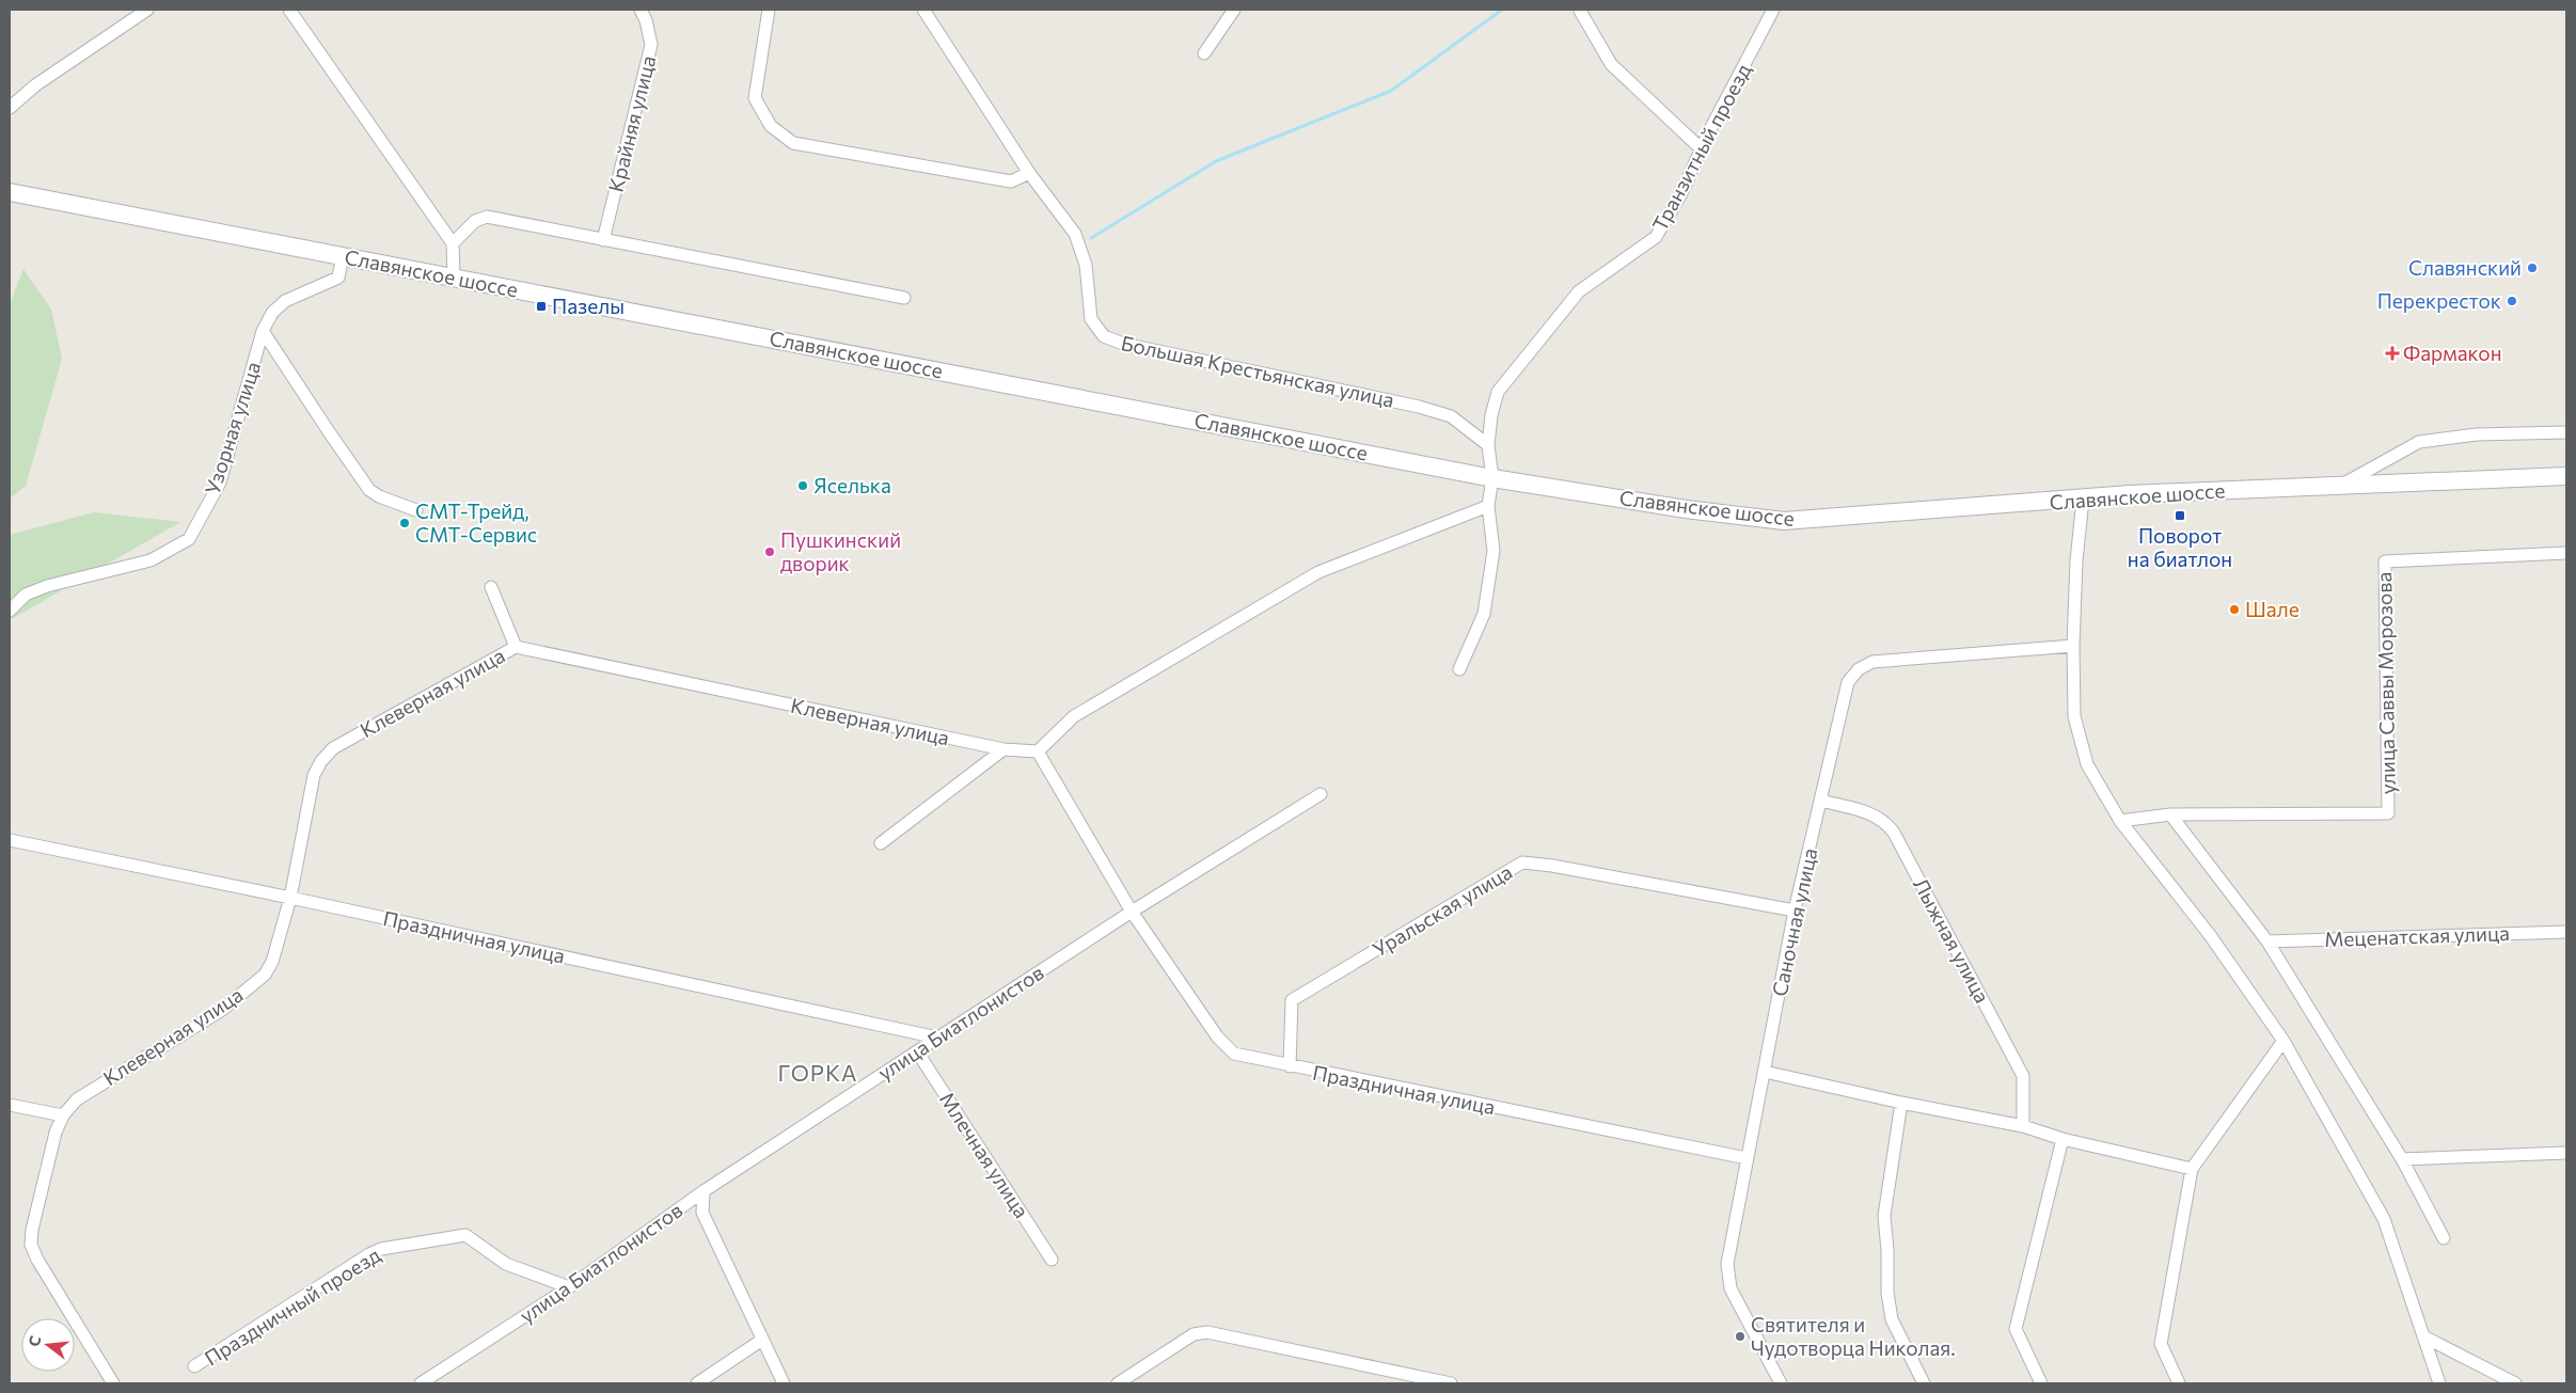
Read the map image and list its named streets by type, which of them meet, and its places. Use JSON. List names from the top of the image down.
{
  "streets": {
    "main road": ["Славянское шоссе"],
    "street": [
      "Крайняя улица",
      "Транзитный проезд",
      "Большая Крестьянская улица",
      "Узорная улица",
      "улица Саввы Морозова",
      "Клеверная улица",
      "Уральская улица",
      "Саночная улица",
      "Меценатская улица",
      "Праздничная улица",
      "Лыжная улица",
      "улица Биатлонистов",
      "Млечная улица",
      "Праздничный проезд"
    ]
  },
  "crossings": [
    ["Транзитный проезд", "Славянское шоссе"],
    ["Транзитный проезд", "Большая Крестьянская улица"],
    ["Славянское шоссе", "Узорная улица"],
    ["Клеверная улица", "Праздничная улица"],
    ["Уральская улица", "Саночная улица"],
    ["Уральская улица", "Праздничная улица"],
    ["Саночная улица", "Праздничная улица"],
    ["Саночная улица", "Лыжная улица"],
    ["Праздничная улица", "улица Биатлонистов"],
    ["улица Биатлонистов", "Млечная улица"],
    ["улица Биатлонистов", "Праздничный проезд"]
  ],
  "districts": ["ГОРКА"],
  "places": {
    "other": [
      "Славянский",
      "Перекресток",
      "Яселька",
      "СМТ-Трейд, СМТ-Сервис",
      "Пушкинский дворик",
      "Шале",
      "Святителя и Чудотворца Николая."
    ],
    "transit": ["Пазелы", "Поворот на биатлон"],
    "health": ["Фармакон"]
  },
  "north": "left"
}
